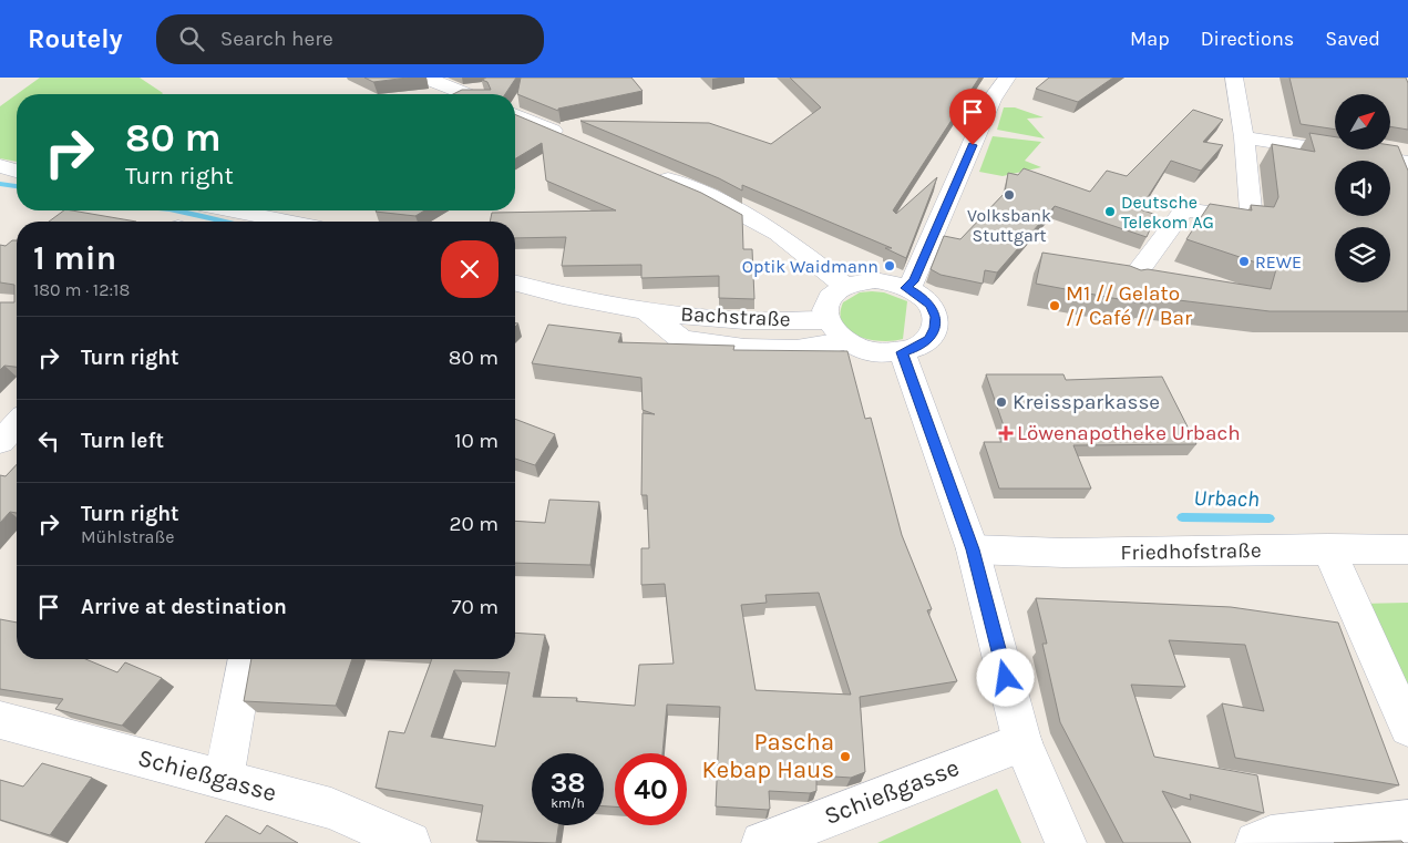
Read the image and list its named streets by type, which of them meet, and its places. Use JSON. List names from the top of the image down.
{
  "streets": {
    "street": ["Bachstraße", "Friedhofstraße", "Schießgasse"]
  },
  "water": ["Urbach"],
  "places": {
    "other": [
      "Volksbank Stuttgart",
      "Deutsche Telekom AG",
      "REWE",
      "Optik Waidmann",
      "M1 // Gelato // Café // Bar",
      "Kreissparkasse",
      "Pascha Kebap Haus"
    ],
    "health": ["Löwenapotheke Urbach"]
  },
  "north": "top right",
  "page": {
    "header": "Routely",
    "search": "Search here",
    "nav": ["Map", "Directions", "Saved"],
    "turn": ["80 m", "Turn right"],
    "heading": ["1 min", "180 m · 12:18"],
    "list": [
      {
        "name": "Turn right",
        "value": "80 m"
      },
      {
        "name": "Turn left",
        "value": "10 m"
      },
      {
        "name": "Turn right",
        "note": "Mühlstraße",
        "value": "20 m"
      },
      {
        "name": "Arrive at destination",
        "value": "70 m"
      }
    ],
    "speed": "38 km/h",
    "limit": "40"
  }
}
